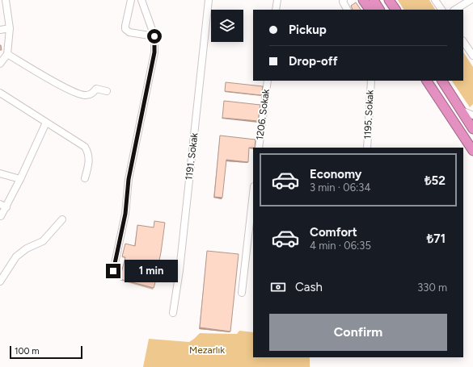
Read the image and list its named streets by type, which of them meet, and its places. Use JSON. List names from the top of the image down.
{
  "streets": {
    "street": ["1206. Sokak", "1195. Sokak", "1191. Sokak"]
  },
  "parks": ["Mezarlık"],
  "scale_bar": "100 m",
  "page": {
    "banner": ["Pickup", "Drop-off"],
    "list": [
      {
        "name": "Economy",
        "note": "3 min · 06:34",
        "value": "₺52"
      },
      {
        "name": "Comfort",
        "note": "4 min · 06:35",
        "value": "₺71"
      }
    ],
    "bubble": "1 min",
    "pay": ["Cash", "330 m"],
    "buttons": "Confirm",
    "scale": "100 m"
  }
}
